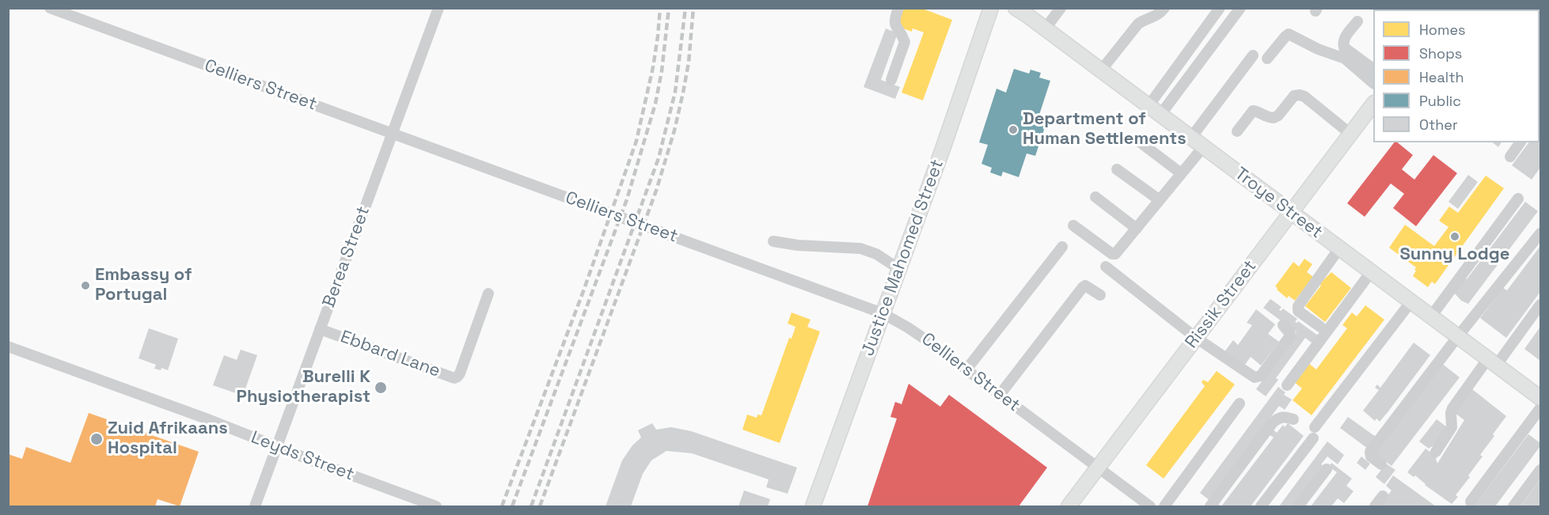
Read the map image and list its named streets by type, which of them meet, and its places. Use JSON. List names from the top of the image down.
{
  "streets": {
    "main road": ["Troye Street", "Justice Mahomed Street", "Rissik Street"],
    "street": [
      "Celliers Street",
      "Berea Street",
      "Ebbard Lane",
      "Leyds Street"
    ]
  },
  "crossings": [
    ["Celliers Street", "Berea Street"],
    ["Celliers Street", "Justice Mahomed Street"],
    ["Celliers Street", "Rissik Street"],
    ["Troye Street", "Rissik Street"],
    ["Berea Street", "Ebbard Lane"],
    ["Berea Street", "Leyds Street"]
  ],
  "places": [
    "Department of Human Settlements",
    "Sunny Lodge",
    "Embassy of Portugal",
    "Burelli K Physiotherapist",
    "Zuid Afrikaans Hospital"
  ],
  "legend": [
    "Homes",
    "Shops",
    "Health",
    "Public",
    "Other"
  ]
}
